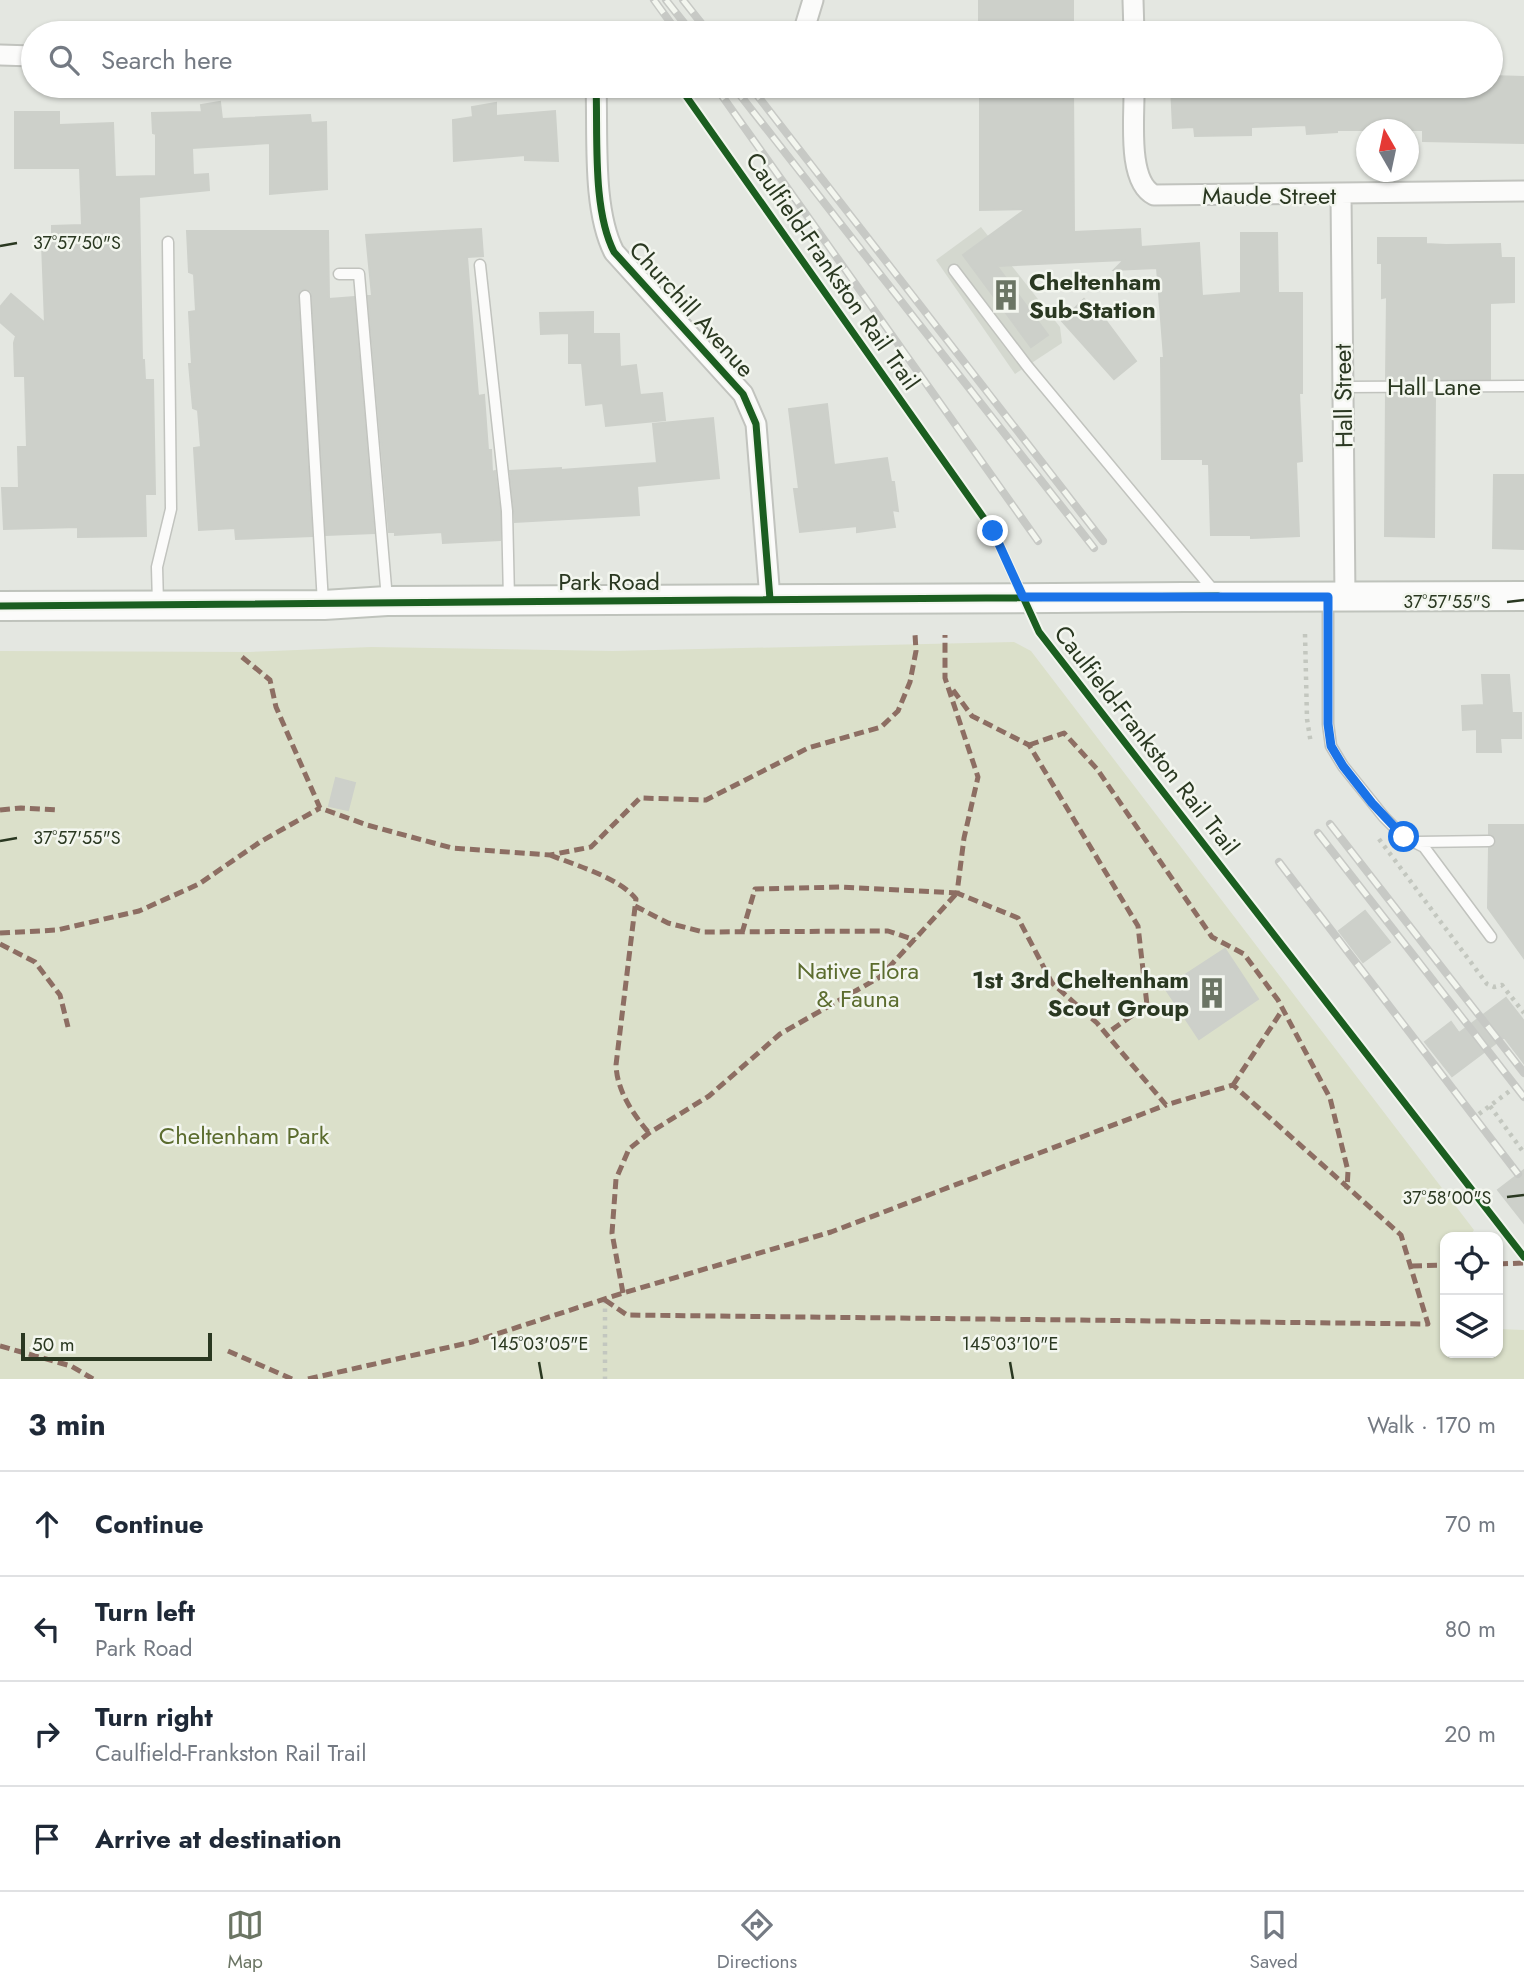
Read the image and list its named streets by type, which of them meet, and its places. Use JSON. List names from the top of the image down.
{
  "streets": {
    "street": [
      "Maude Street",
      "Churchill Avenue",
      "Hall Street",
      "Park Road"
    ],
    "lane": ["Hall Lane"],
    "cycle path": ["Caulfield-Frankston Rail Trail"]
  },
  "crossings": [
    ["Maude Street", "Hall Street"],
    ["Churchill Avenue", "Park Road"],
    ["Hall Lane", "Hall Street"],
    ["Hall Street", "Park Road"]
  ],
  "parks": ["Native Flora & Fauna", "Cheltenham Park"],
  "places": {
    "building": ["Cheltenham Sub-Station", "1st 3rd Cheltenham Scout Group"]
  },
  "scale_bar": "50 m",
  "north": "top",
  "page": {
    "search": "Search here",
    "scale": "50 m",
    "heading": ["3 min", "Walk · 170 m"],
    "list": [
      ["Continue", "70 m"],
      ["Turn left", "Park Road", "80 m"],
      ["Turn right", "Caulfield-Frankston Rail Trail", "20 m"],
      "Arrive at destination"
    ],
    "nav": ["Map", "Directions", "Saved"]
  },
  "coordinates": [
    "37°57'50\"S",
    "37°57'55\"S",
    "37°58'00\"S",
    "145°03'05\"E",
    "145°03'10\"E"
  ]
}
